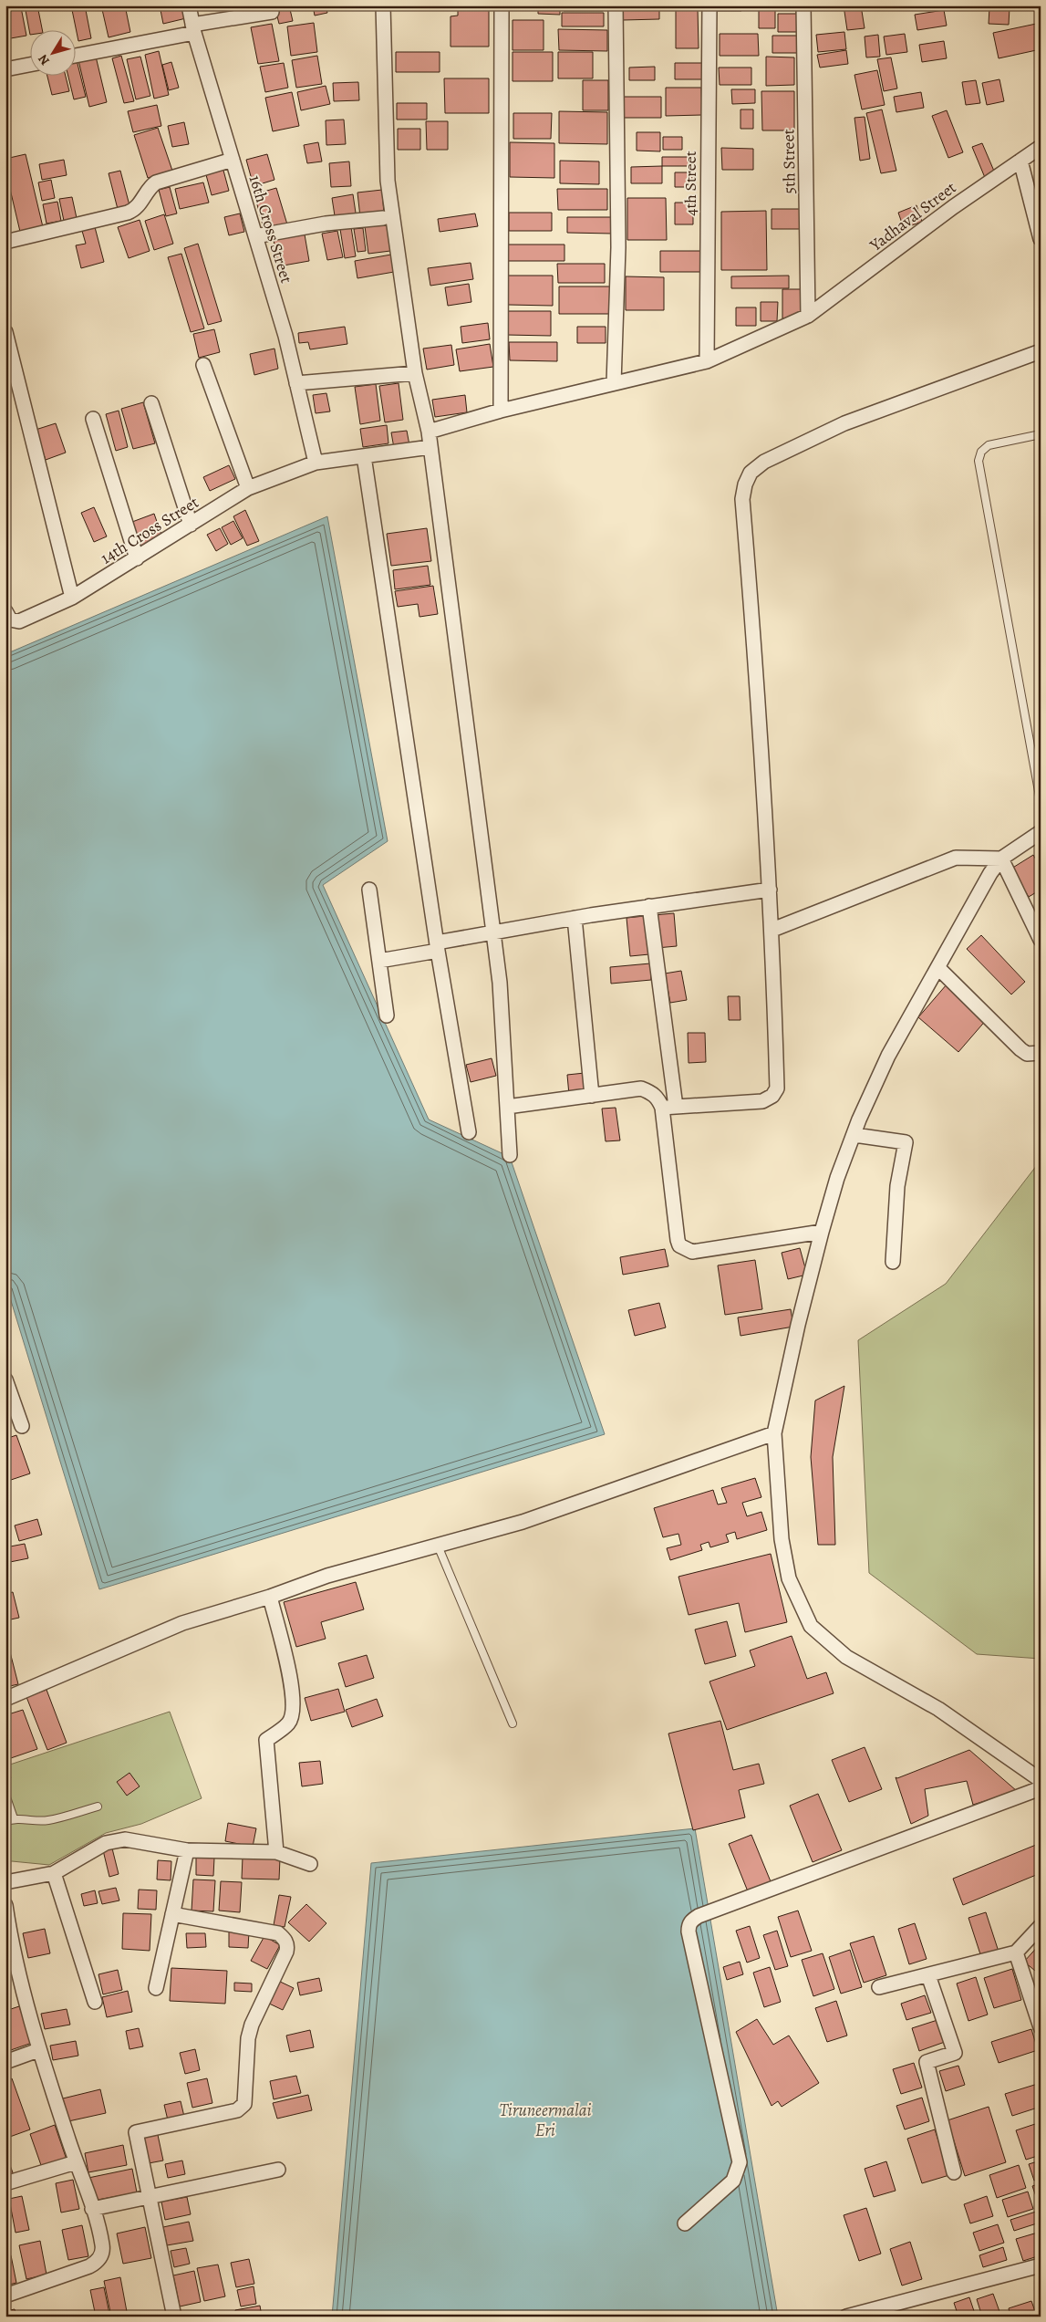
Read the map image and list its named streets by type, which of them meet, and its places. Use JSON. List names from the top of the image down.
{
  "streets": {
    "street": [
      "5th Street",
      "4th Street",
      "Yadhaval Street",
      "16th Cross Street",
      "14th Cross Street"
    ]
  },
  "crossings": [
    ["5th Street", "Yadhaval Street"],
    ["4th Street", "Yadhaval Street"],
    ["16th Cross Street", "14th Cross Street"]
  ],
  "water": ["Tiruneermalai Eri"],
  "north": "bottom left"
}
